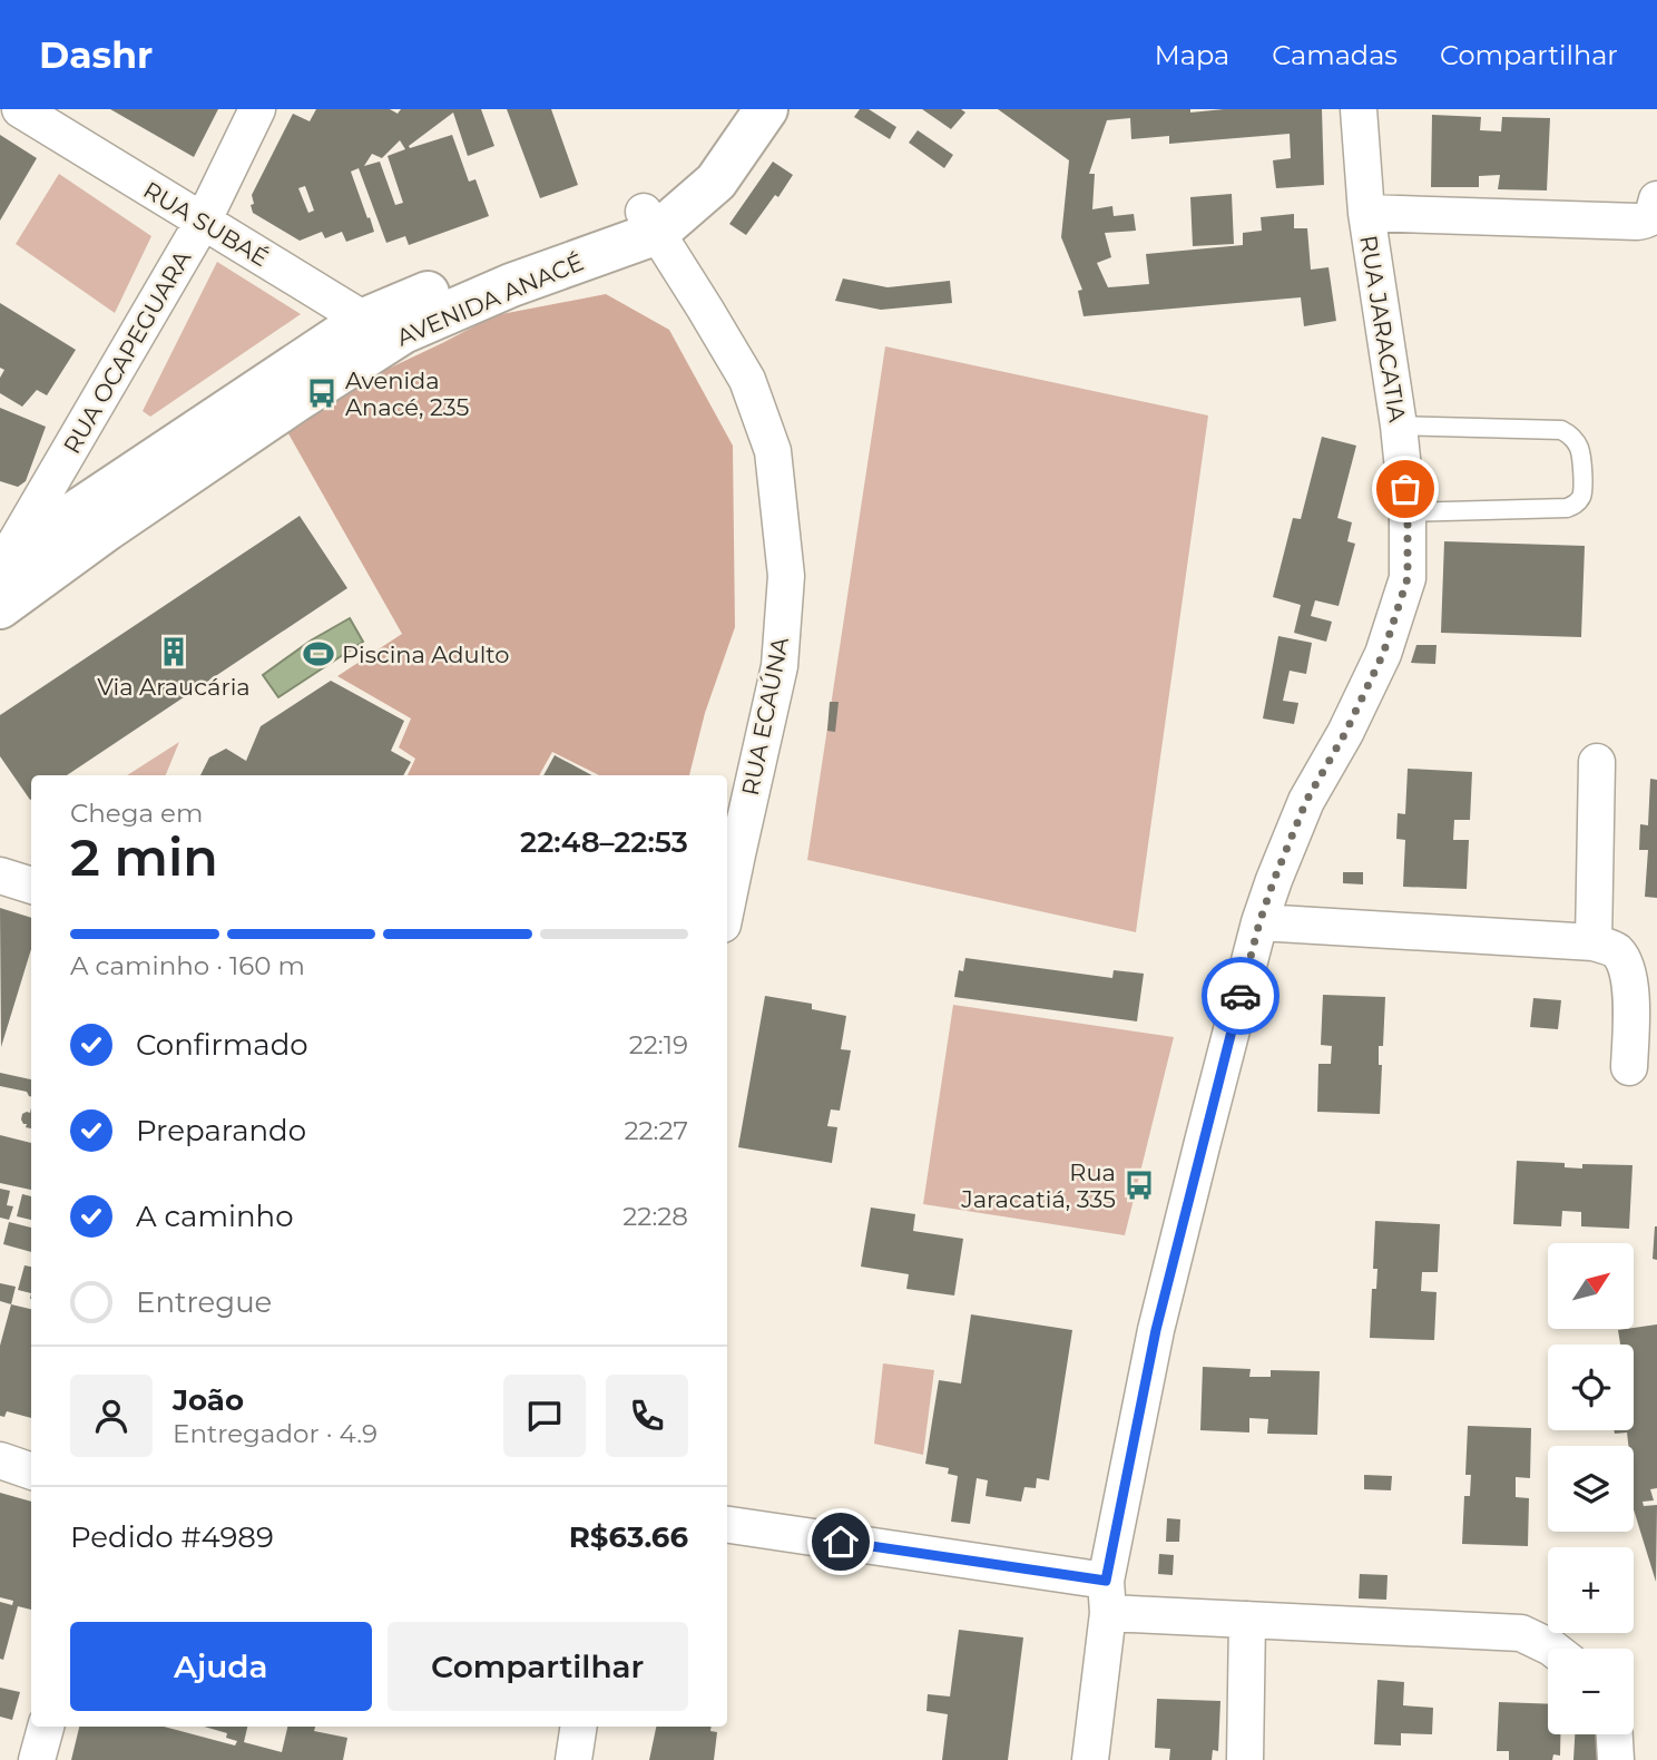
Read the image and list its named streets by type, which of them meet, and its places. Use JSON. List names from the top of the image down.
{
  "streets": {
    "street": [
      "RUA SUBAÉ",
      "AVENIDA ANACÉ",
      "RUA JARACATIA",
      "RUA OCAPEGUARA",
      "RUA ECAÚNA"
    ]
  },
  "crossings": [
    ["RUA SUBAÉ", "AVENIDA ANACÉ"],
    ["RUA SUBAÉ", "RUA OCAPEGUARA"],
    ["AVENIDA ANACÉ", "RUA OCAPEGUARA"],
    ["AVENIDA ANACÉ", "RUA ECAÚNA"]
  ],
  "places": {
    "bus stop": ["Avenida Anacé, 235", "Rua Jaracatiá, 335"],
    "building": ["Via Araucária"],
    "sports": ["Piscina Adulto"]
  },
  "north": "top right",
  "page": {
    "header": "Dashr",
    "nav": ["Mapa", "Camadas", "Compartilhar"],
    "heading": ["2 min", "Chega em", "22:48–22:53"],
    "panel": [
      "João",
      "Entregador · 4.9",
      "Pedido #4989",
      "R$63.66"
    ],
    "bar": "A caminho · 160 m",
    "list": [
      ["Confirmado", "22:19"],
      ["Preparando", "22:27"],
      ["A caminho", "22:28"],
      "Entregue"
    ],
    "map_buttons": ["+", "−"],
    "buttons": ["Ajuda", "Compartilhar"]
  }
}
